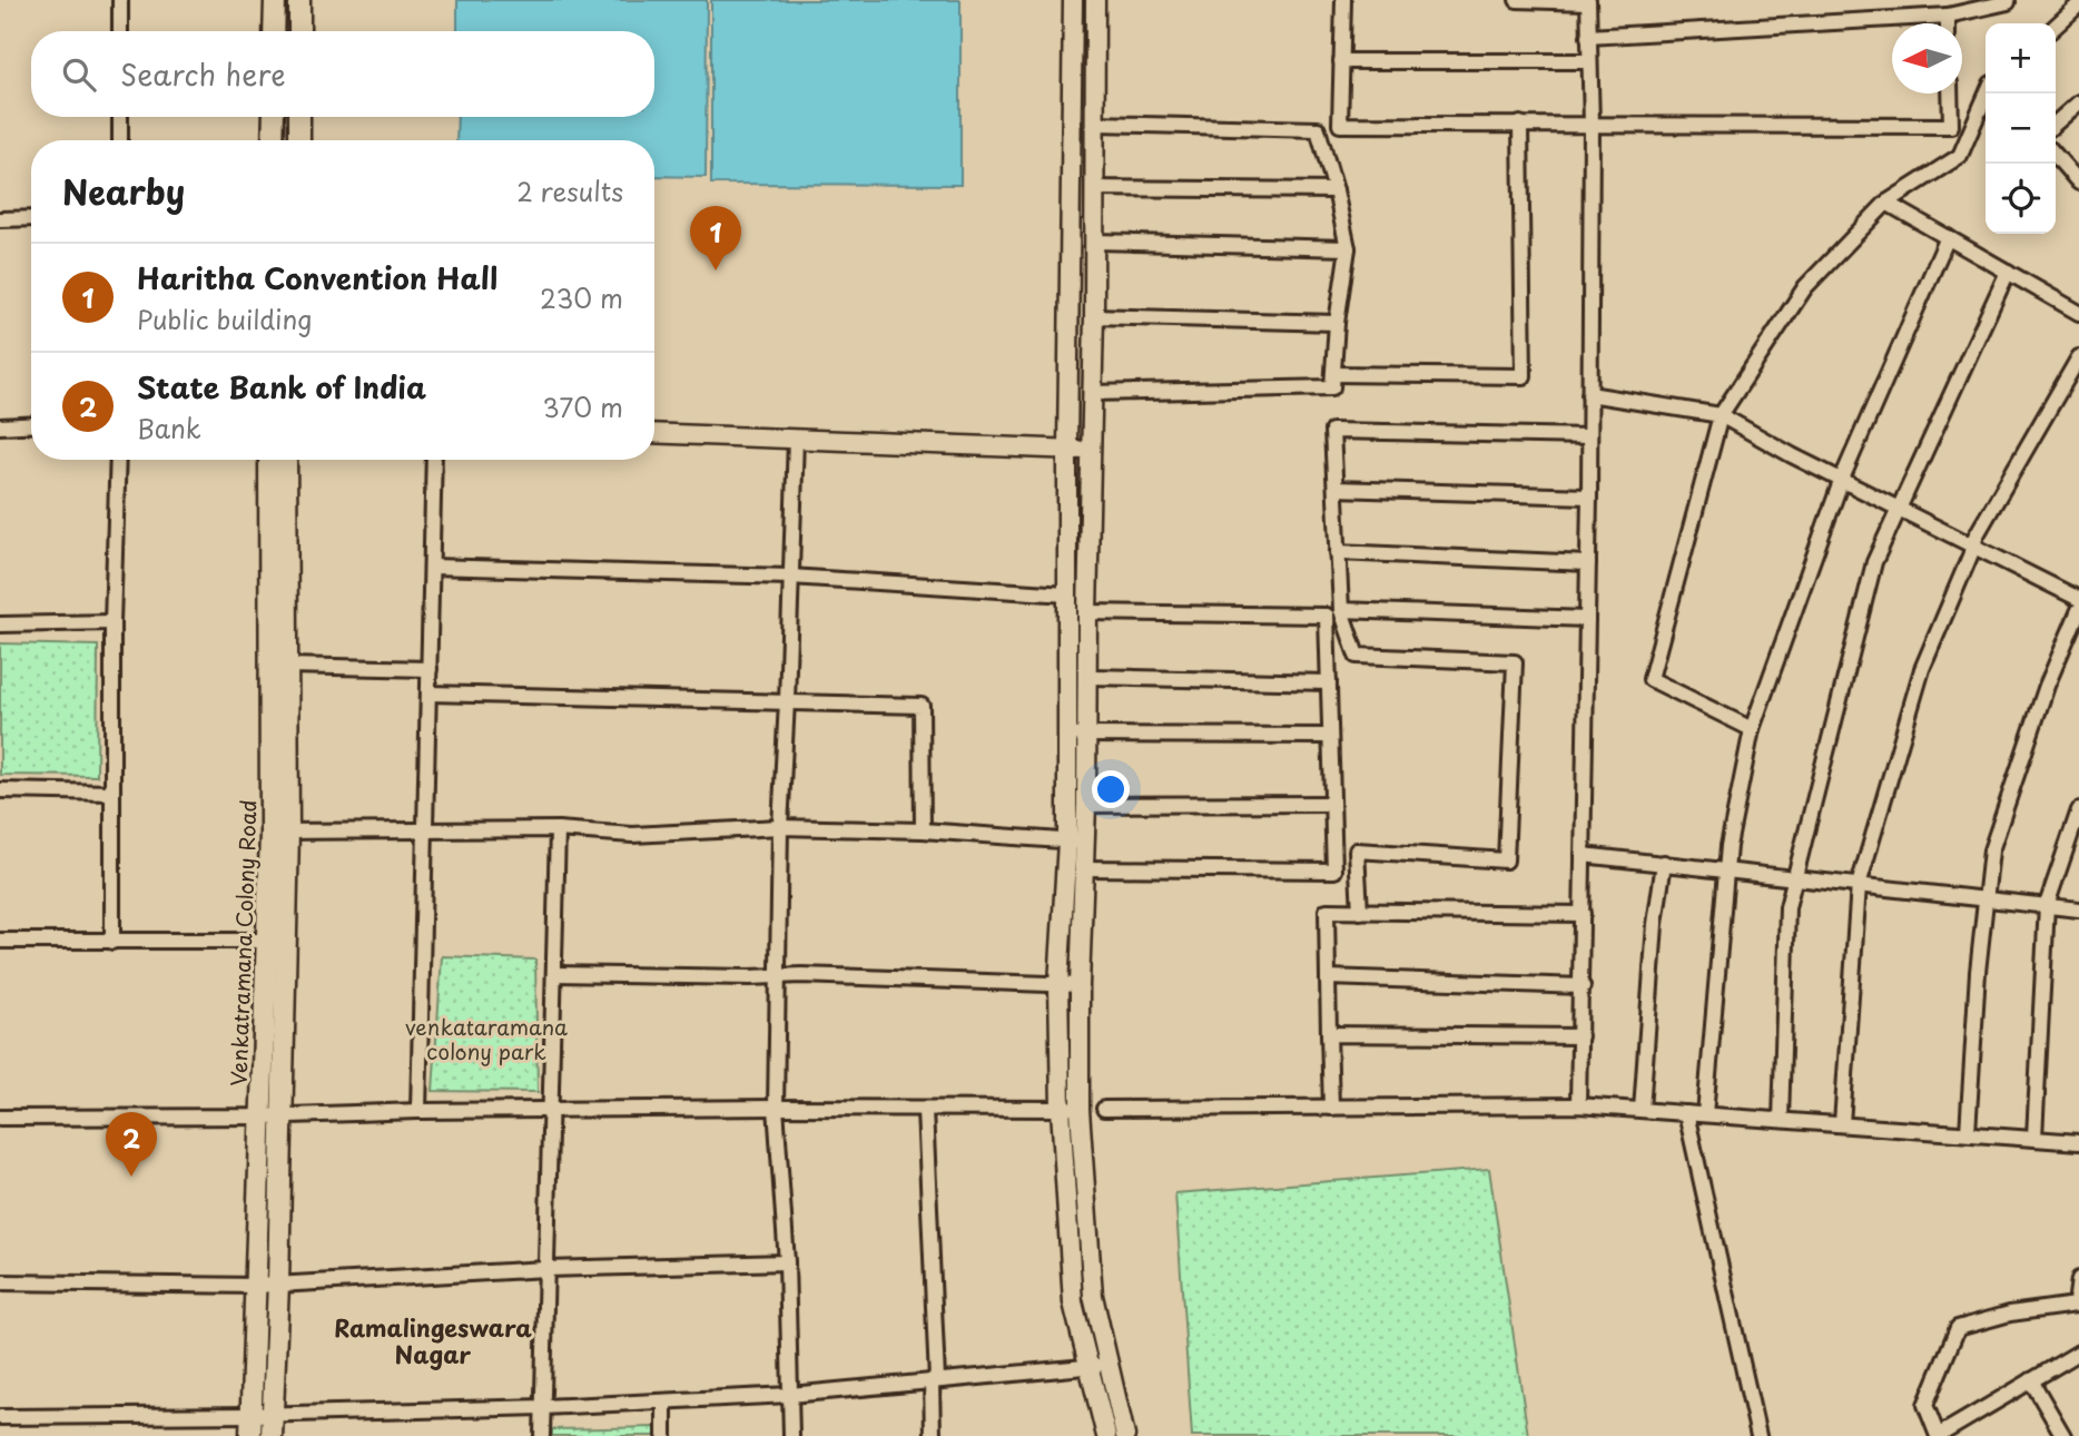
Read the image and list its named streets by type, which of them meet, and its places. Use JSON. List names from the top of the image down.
{
  "streets": {
    "main road": ["Venkatramana Colony Road"]
  },
  "districts": ["Ramalingeswara Nagar"],
  "parks": ["venkataramana colony park"],
  "north": "left",
  "page": {
    "map_buttons": ["+", "−"],
    "search": "Search here",
    "heading": ["Nearby", "2 results"],
    "pins": ["1", "2"],
    "list": [
      {
        "mark": "1",
        "name": "Haritha Convention Hall",
        "note": "Public building",
        "value": "230 m"
      },
      {
        "mark": "2",
        "name": "State Bank of India",
        "note": "Bank",
        "value": "370 m"
      }
    ]
  }
}
